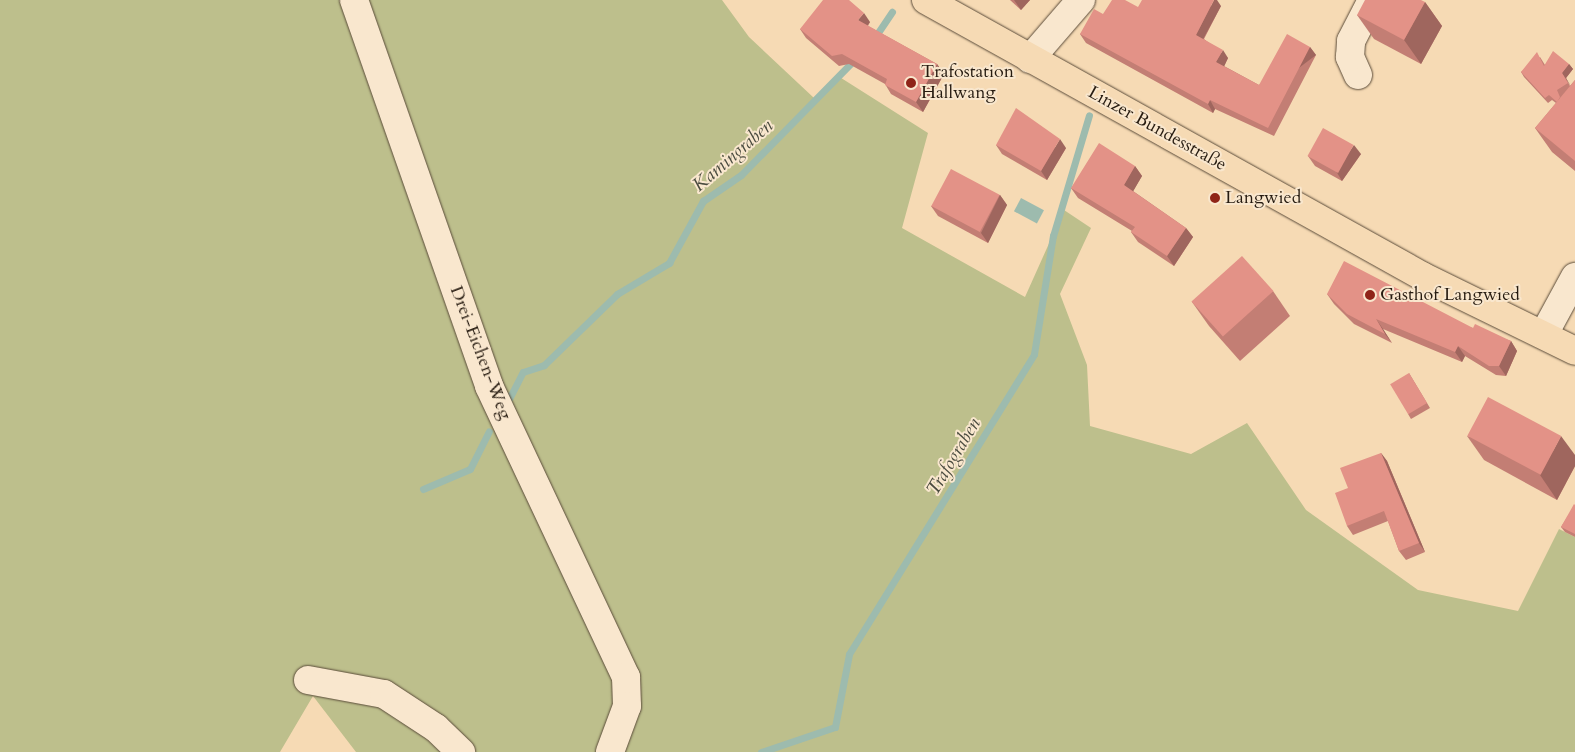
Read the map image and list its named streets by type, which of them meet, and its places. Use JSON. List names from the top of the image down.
{
  "streets": {
    "main road": ["Linzer Bundesstraße"],
    "street": ["Drei-Eichen-Weg"]
  },
  "water": ["Kamingraben", "Trafograben"],
  "places": ["Trafostation Hallwang", "Langwied", "Gasthof Langwied"]
}
